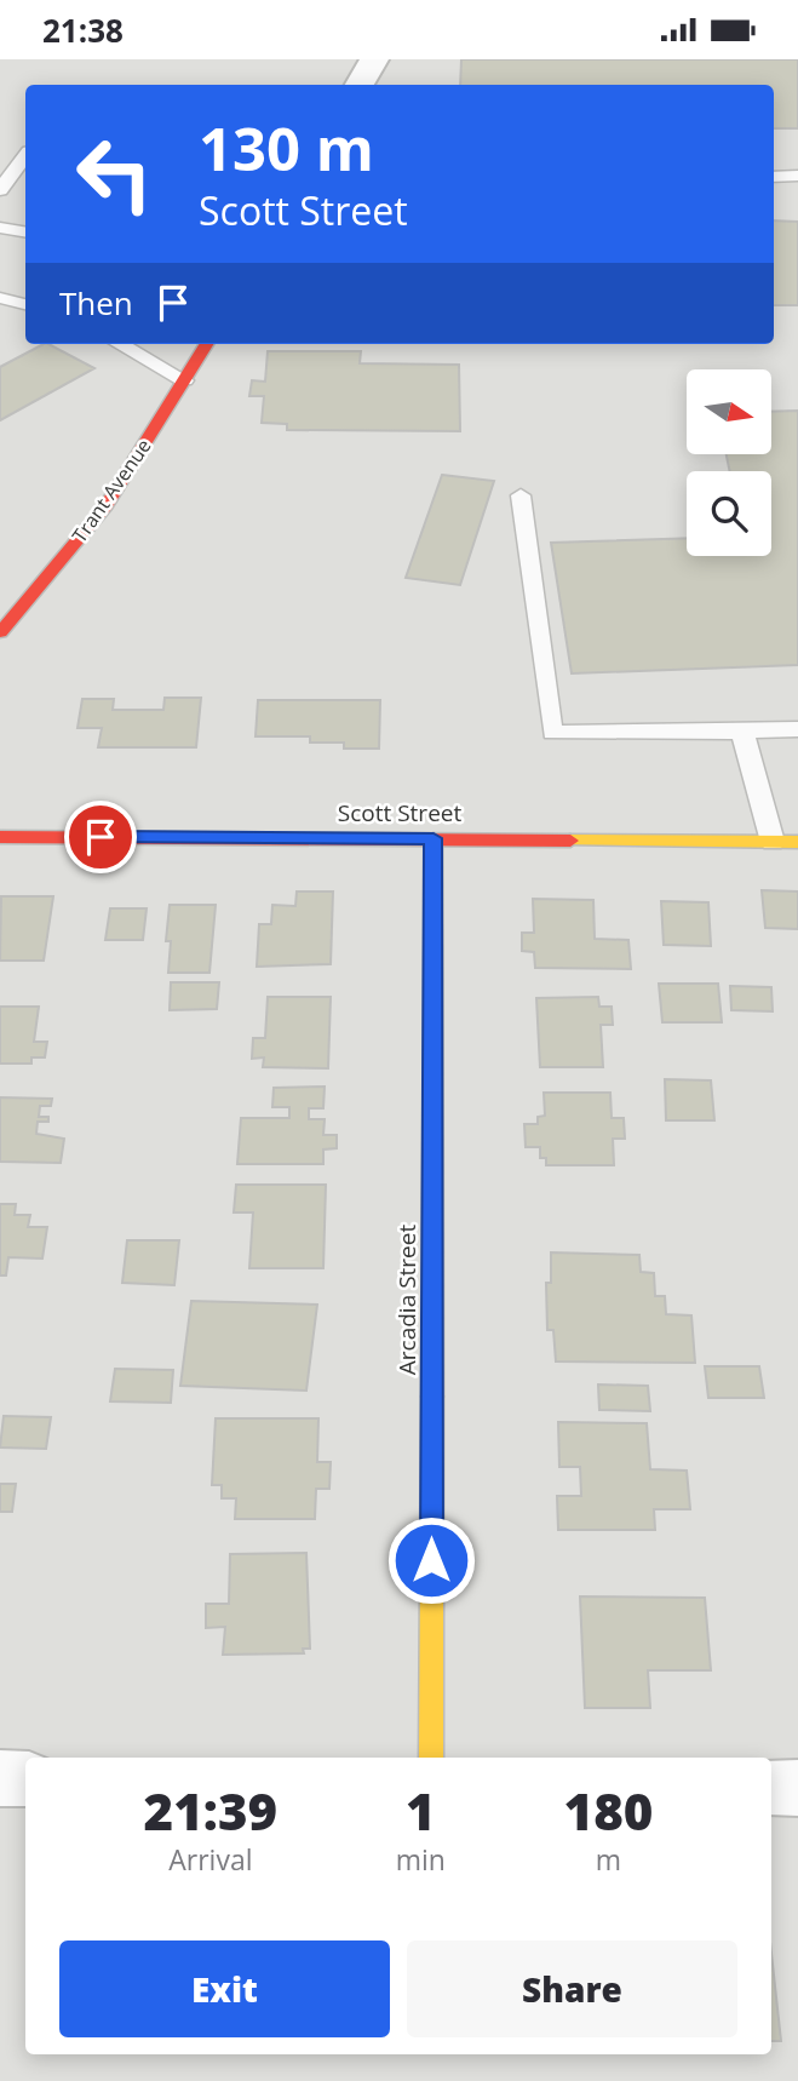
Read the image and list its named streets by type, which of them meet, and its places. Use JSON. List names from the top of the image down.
{
  "streets": {
    "street": ["Trant Avenue", "Scott Street", "Arcadia Street"]
  },
  "crossings": [
    ["Scott Street", "Arcadia Street"]
  ],
  "north": "right",
  "page": {
    "status": "21:38",
    "turn": ["130 m", "Scott Street"],
    "then": "Then",
    "eta": [
      "21:39",
      "Arrival",
      "1",
      "min",
      "180",
      "m"
    ],
    "buttons": ["Exit", "Share"]
  }
}
